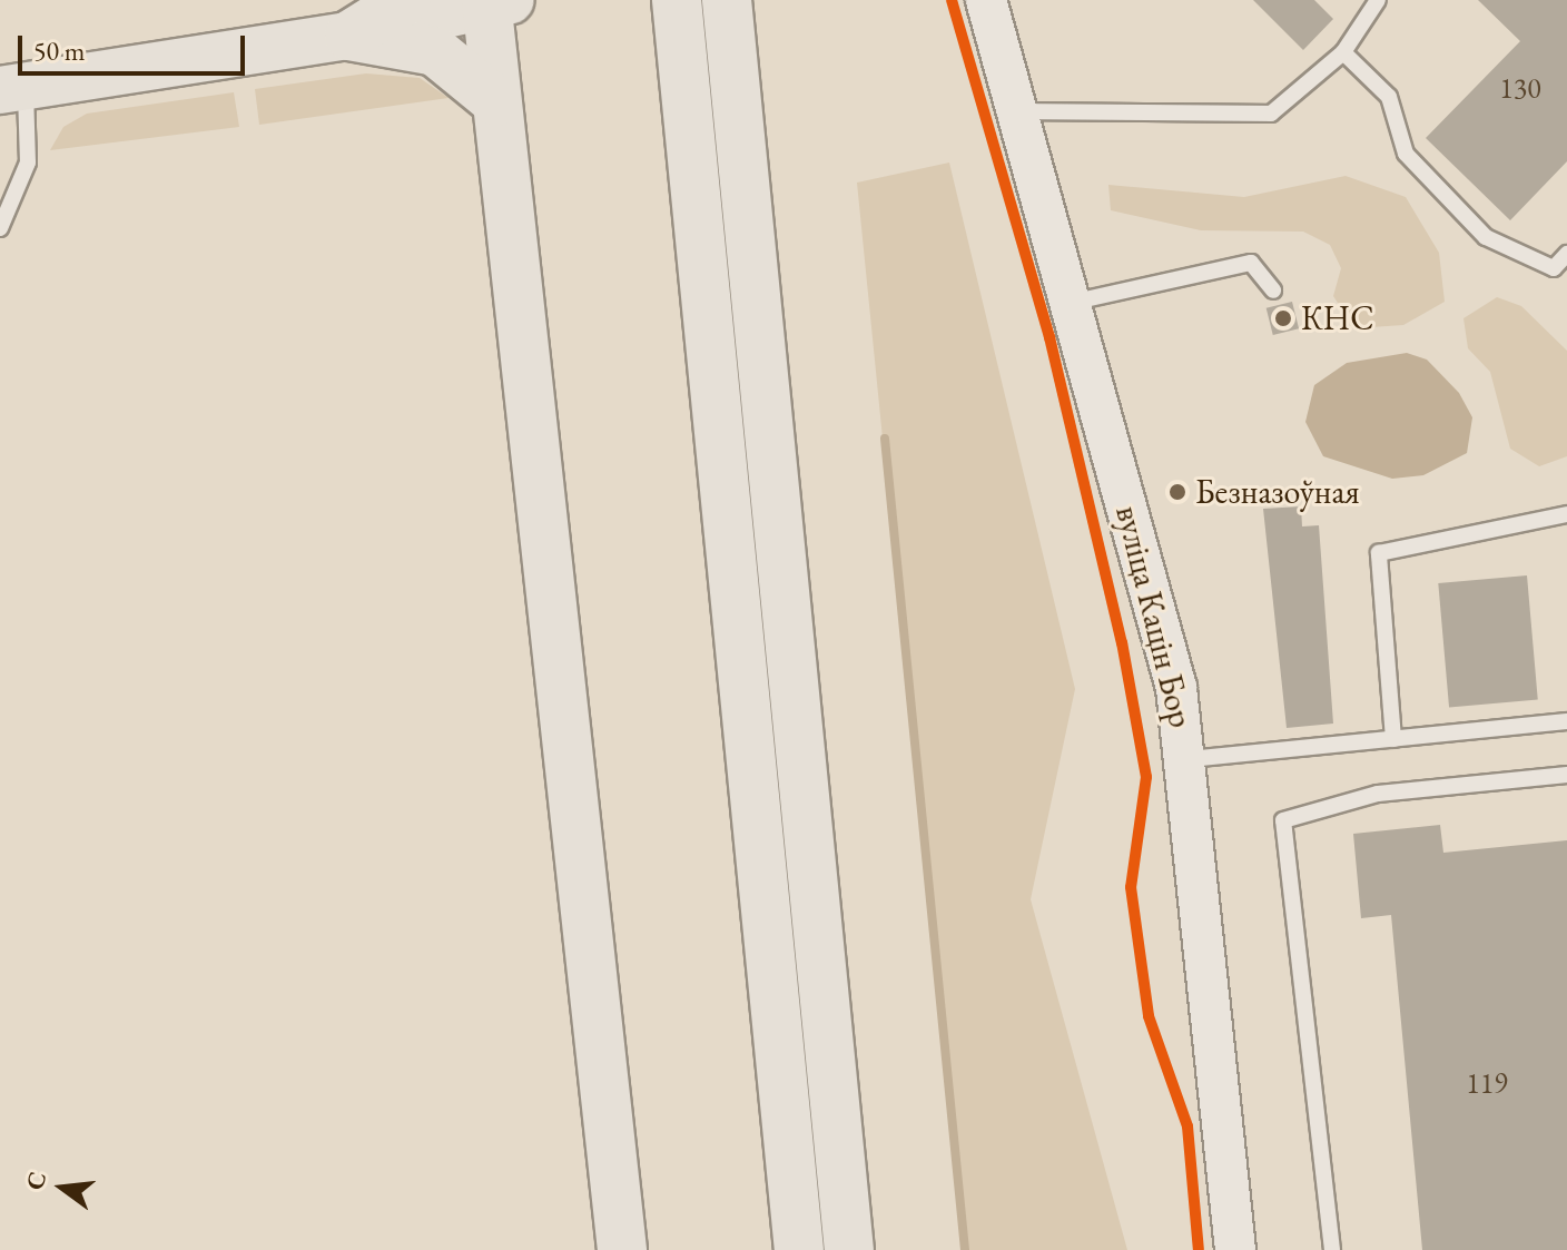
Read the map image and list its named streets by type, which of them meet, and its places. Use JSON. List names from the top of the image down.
{
  "streets": {
    "main road": ["вуліца Кацін Бор"]
  },
  "places": ["КНС", "Безназоўная"],
  "house_numbers": ["130", "119"],
  "scale_bar": "50 m",
  "north": "left"
}
